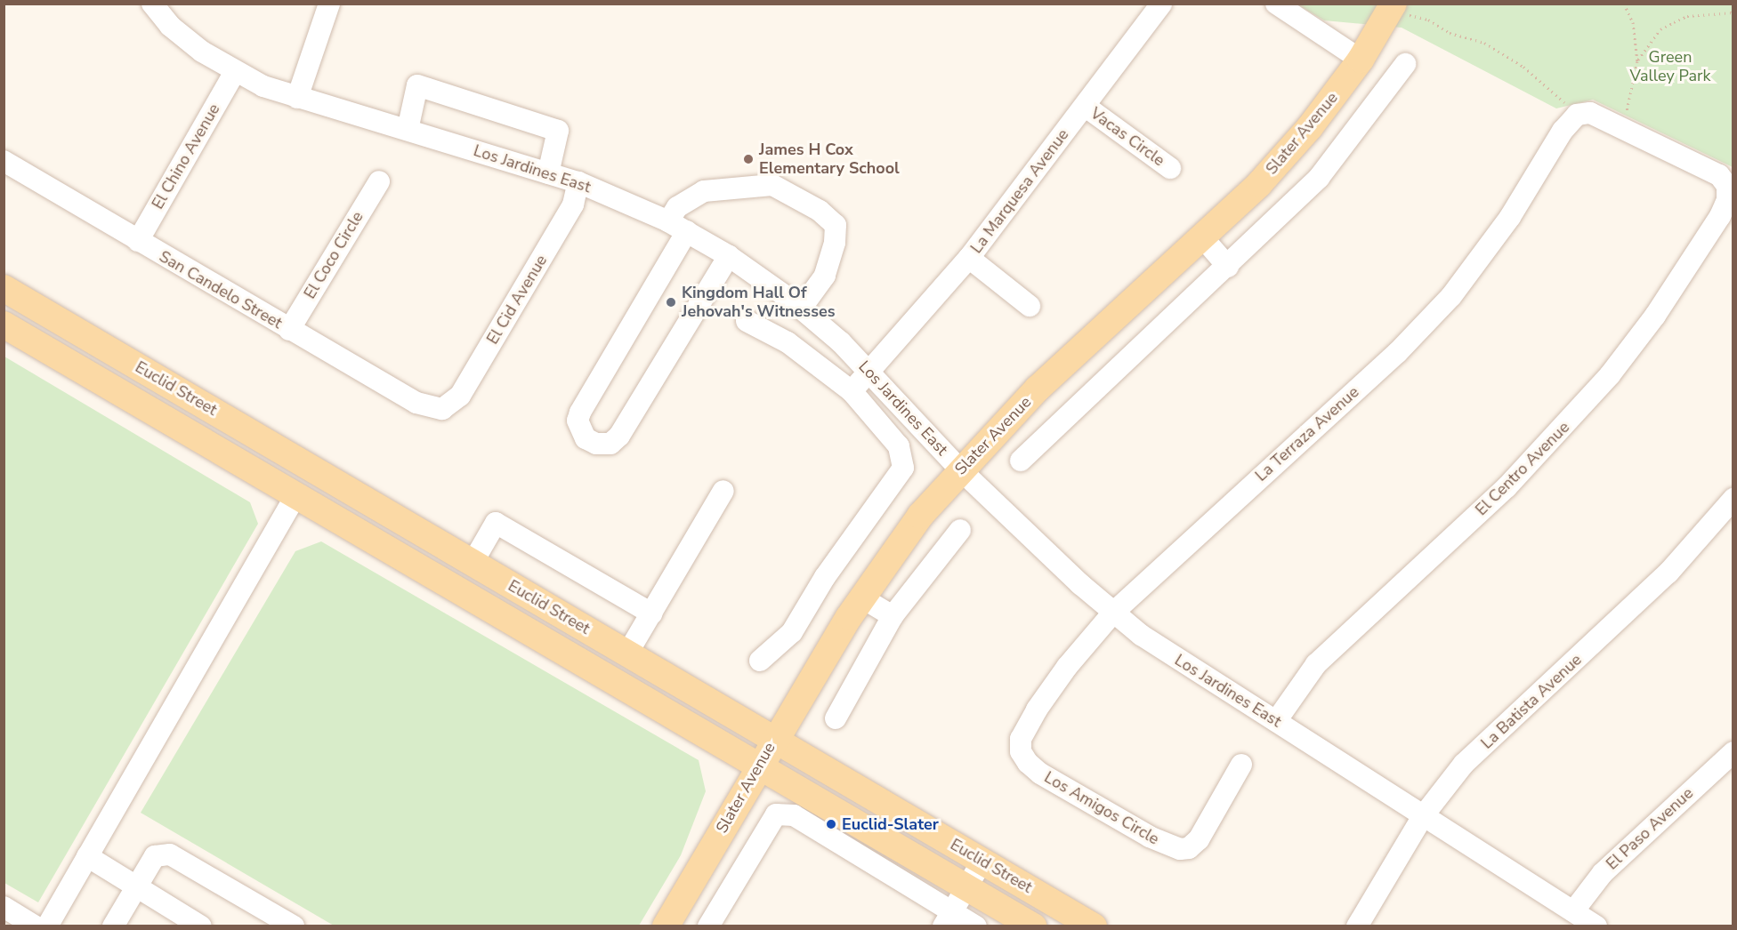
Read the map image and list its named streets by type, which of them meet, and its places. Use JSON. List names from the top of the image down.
{
  "streets": {
    "main road": ["Slater Avenue", "Euclid Street"],
    "street": [
      "Vacas Circle",
      "El Chino Avenue",
      "Los Jardines East",
      "La Marquesa Avenue",
      "El Coco Circle",
      "San Candelo Street",
      "El Cid Avenue",
      "La Terraza Avenue",
      "El Centro Avenue",
      "La Batista Avenue",
      "Los Amigos Circle",
      "El Paso Avenue"
    ]
  },
  "crossings": [
    ["Slater Avenue", "Los Jardines East"],
    ["Slater Avenue", "Euclid Street"],
    ["Vacas Circle", "La Marquesa Avenue"],
    ["El Chino Avenue", "Los Jardines East"],
    ["El Chino Avenue", "San Candelo Street"],
    ["Los Jardines East", "La Marquesa Avenue"],
    ["Los Jardines East", "El Cid Avenue"],
    ["Los Jardines East", "La Terraza Avenue"],
    ["Los Jardines East", "El Centro Avenue"],
    ["Los Jardines East", "La Batista Avenue"],
    ["Los Jardines East", "El Paso Avenue"],
    ["El Coco Circle", "San Candelo Street"],
    ["San Candelo Street", "El Cid Avenue"],
    ["La Terraza Avenue", "Los Amigos Circle"]
  ],
  "parks": ["Green Valley Park"],
  "places": ["James H Cox Elementary School", "Kingdom Hall Of Jehovah's Witnesses", "Euclid-Slater"]
}
